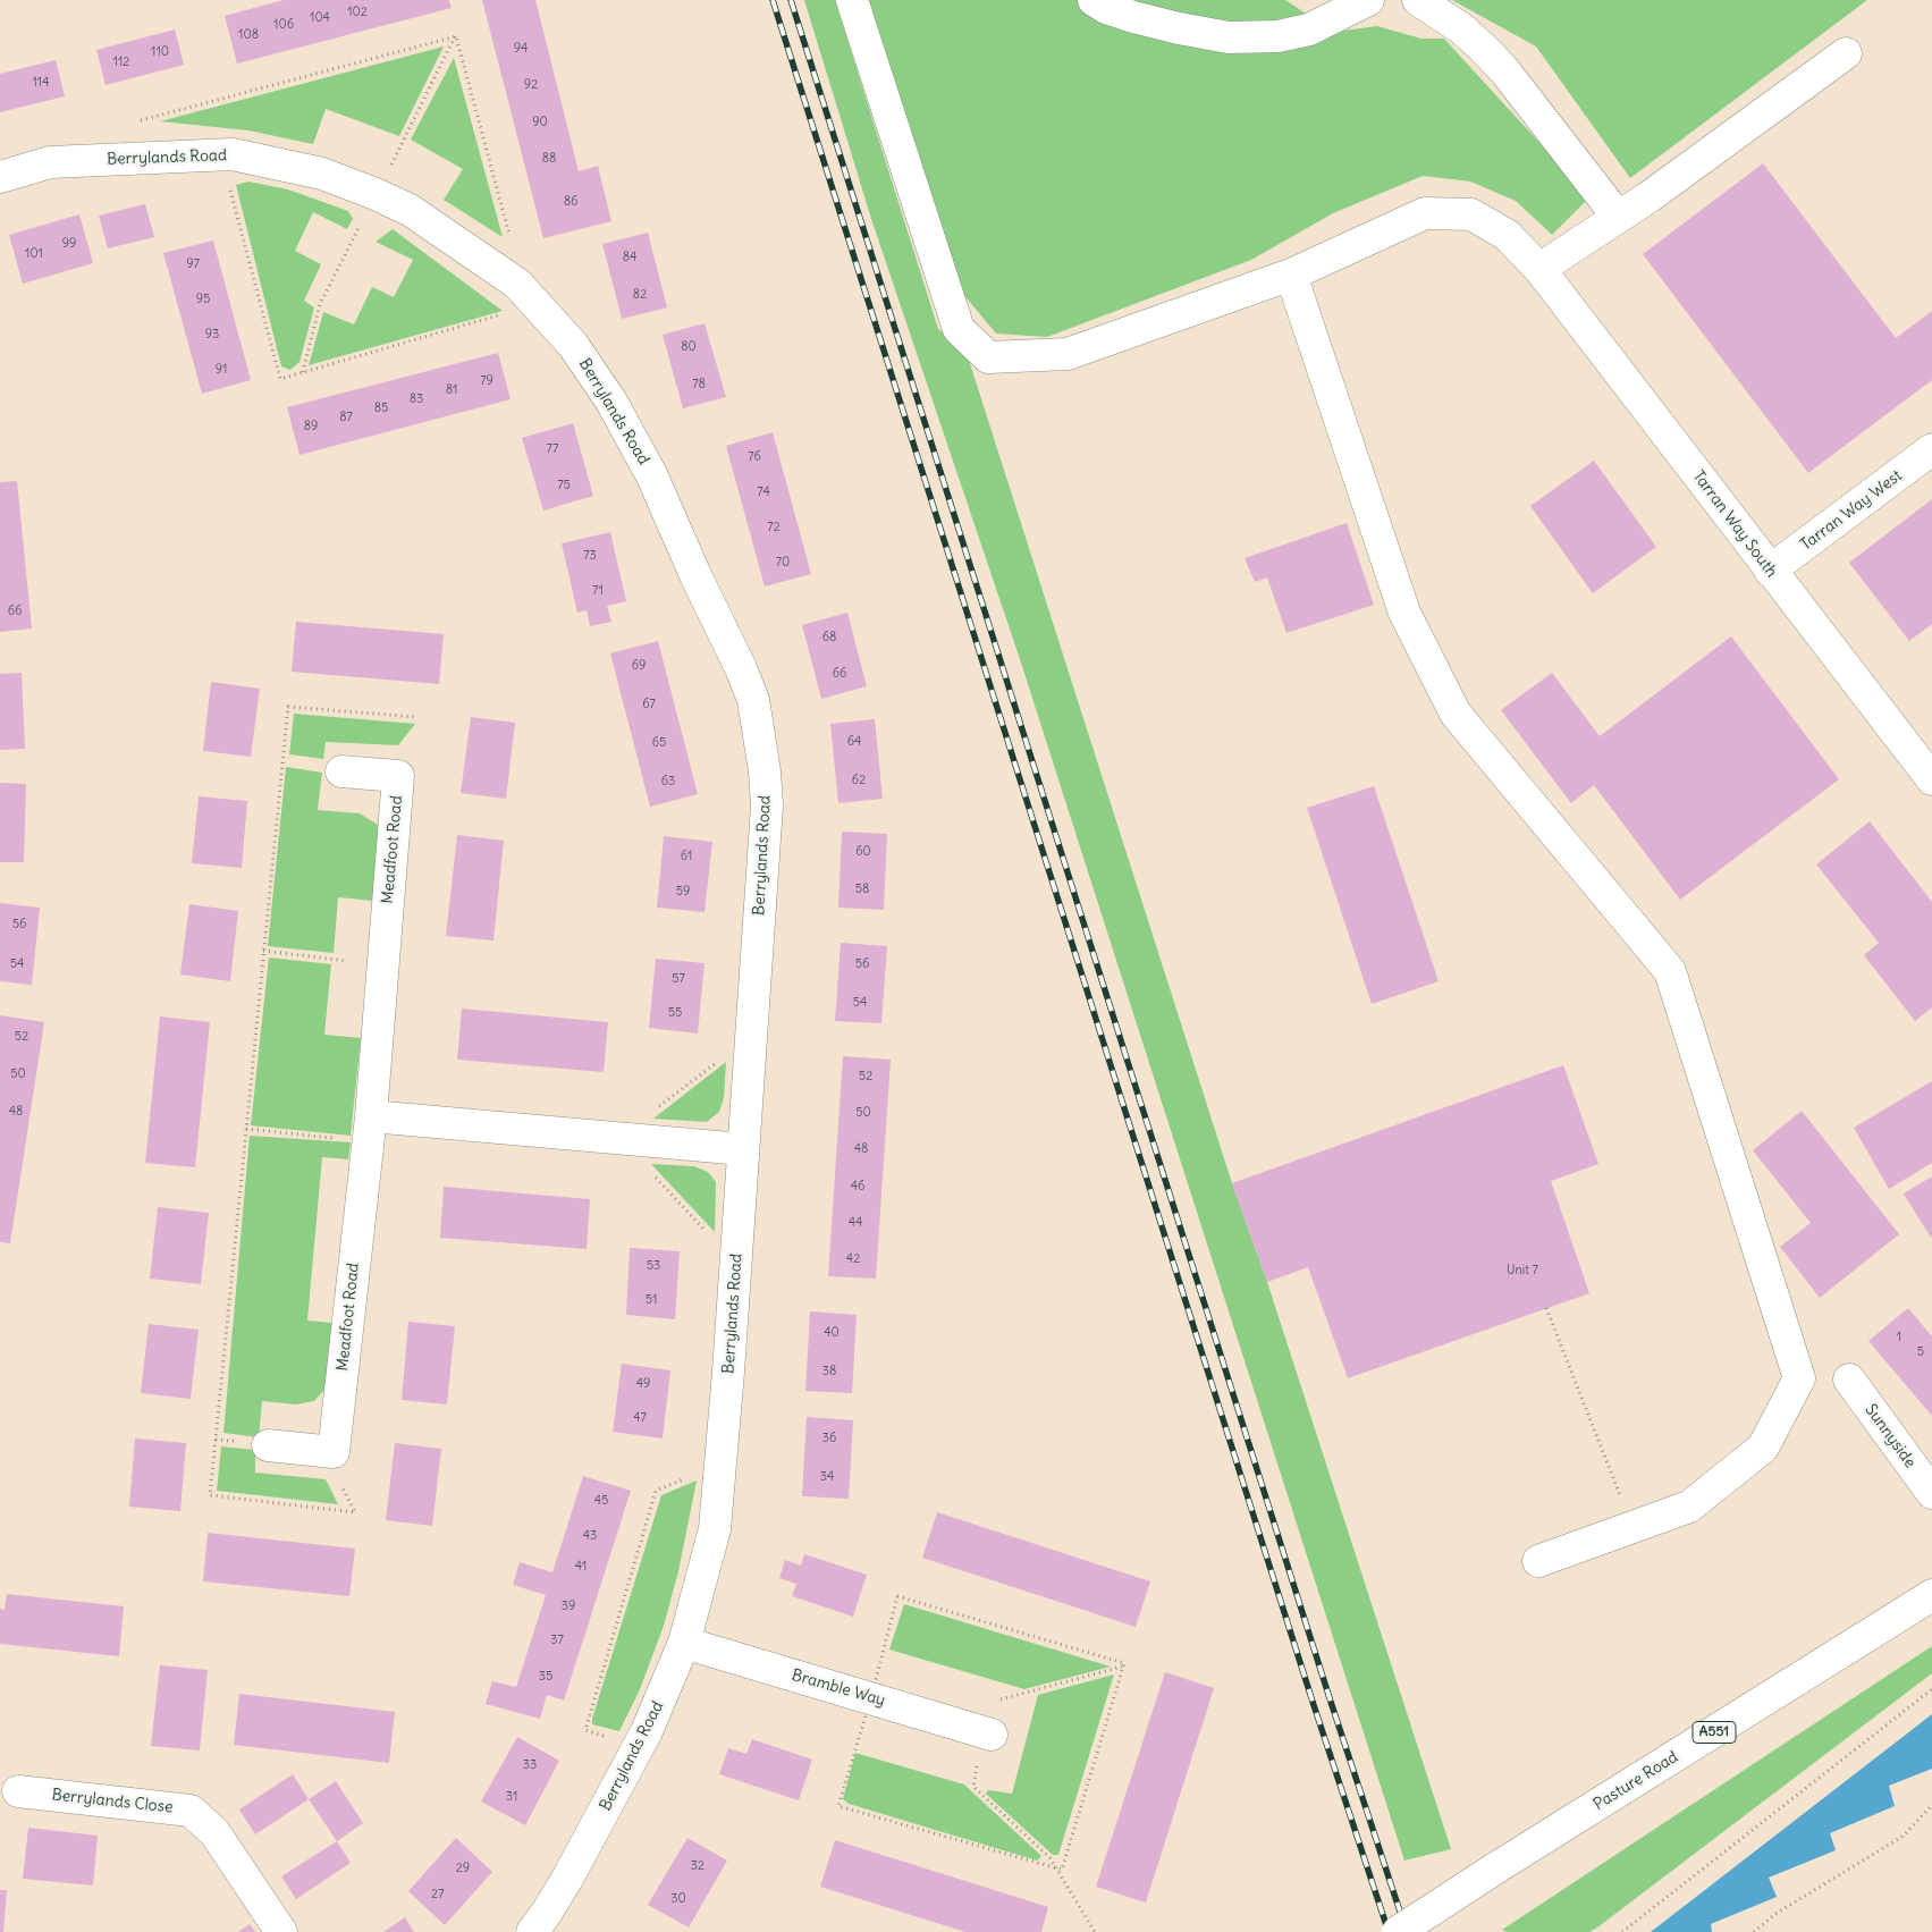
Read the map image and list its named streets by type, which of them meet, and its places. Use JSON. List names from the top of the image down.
{
  "streets": {
    "street": [
      "Berrylands Road",
      "Tarran Way West",
      "Tarran Way South",
      "Meadfoot Road",
      "Sunnyside",
      "Bramble Way",
      "A551",
      "Pasture Road",
      "Berrylands Close"
    ]
  },
  "crossings": [
    ["Berrylands Road", "Bramble Way"],
    ["Tarran Way West", "Tarran Way South"]
  ],
  "house_numbers": [
    "102",
    "104",
    "106",
    "108",
    "94",
    "110",
    "112",
    "114",
    "92",
    "90",
    "88",
    "86",
    "99",
    "101",
    "84",
    "97",
    "82",
    "95",
    "93",
    "80",
    "91",
    "79",
    "78",
    "81",
    "83",
    "85",
    "87",
    "89",
    "77",
    "76",
    "75",
    "74",
    "72",
    "73",
    "70",
    "71",
    "66",
    "68",
    "69",
    "66",
    "67",
    "64",
    "65",
    "62",
    "63",
    "60",
    "61",
    "58",
    "59",
    "56",
    "54",
    "56",
    "57",
    "54",
    "55",
    "52",
    "50",
    "52",
    "48",
    "50",
    "48",
    "46",
    "44",
    "42",
    "53",
    "Unit 7",
    "51",
    "40",
    "1",
    "5",
    "38",
    "49",
    "47",
    "36",
    "34",
    "45",
    "43",
    "41",
    "39",
    "37",
    "35",
    "33",
    "31",
    "32",
    "29",
    "27",
    "30"
  ]
}
